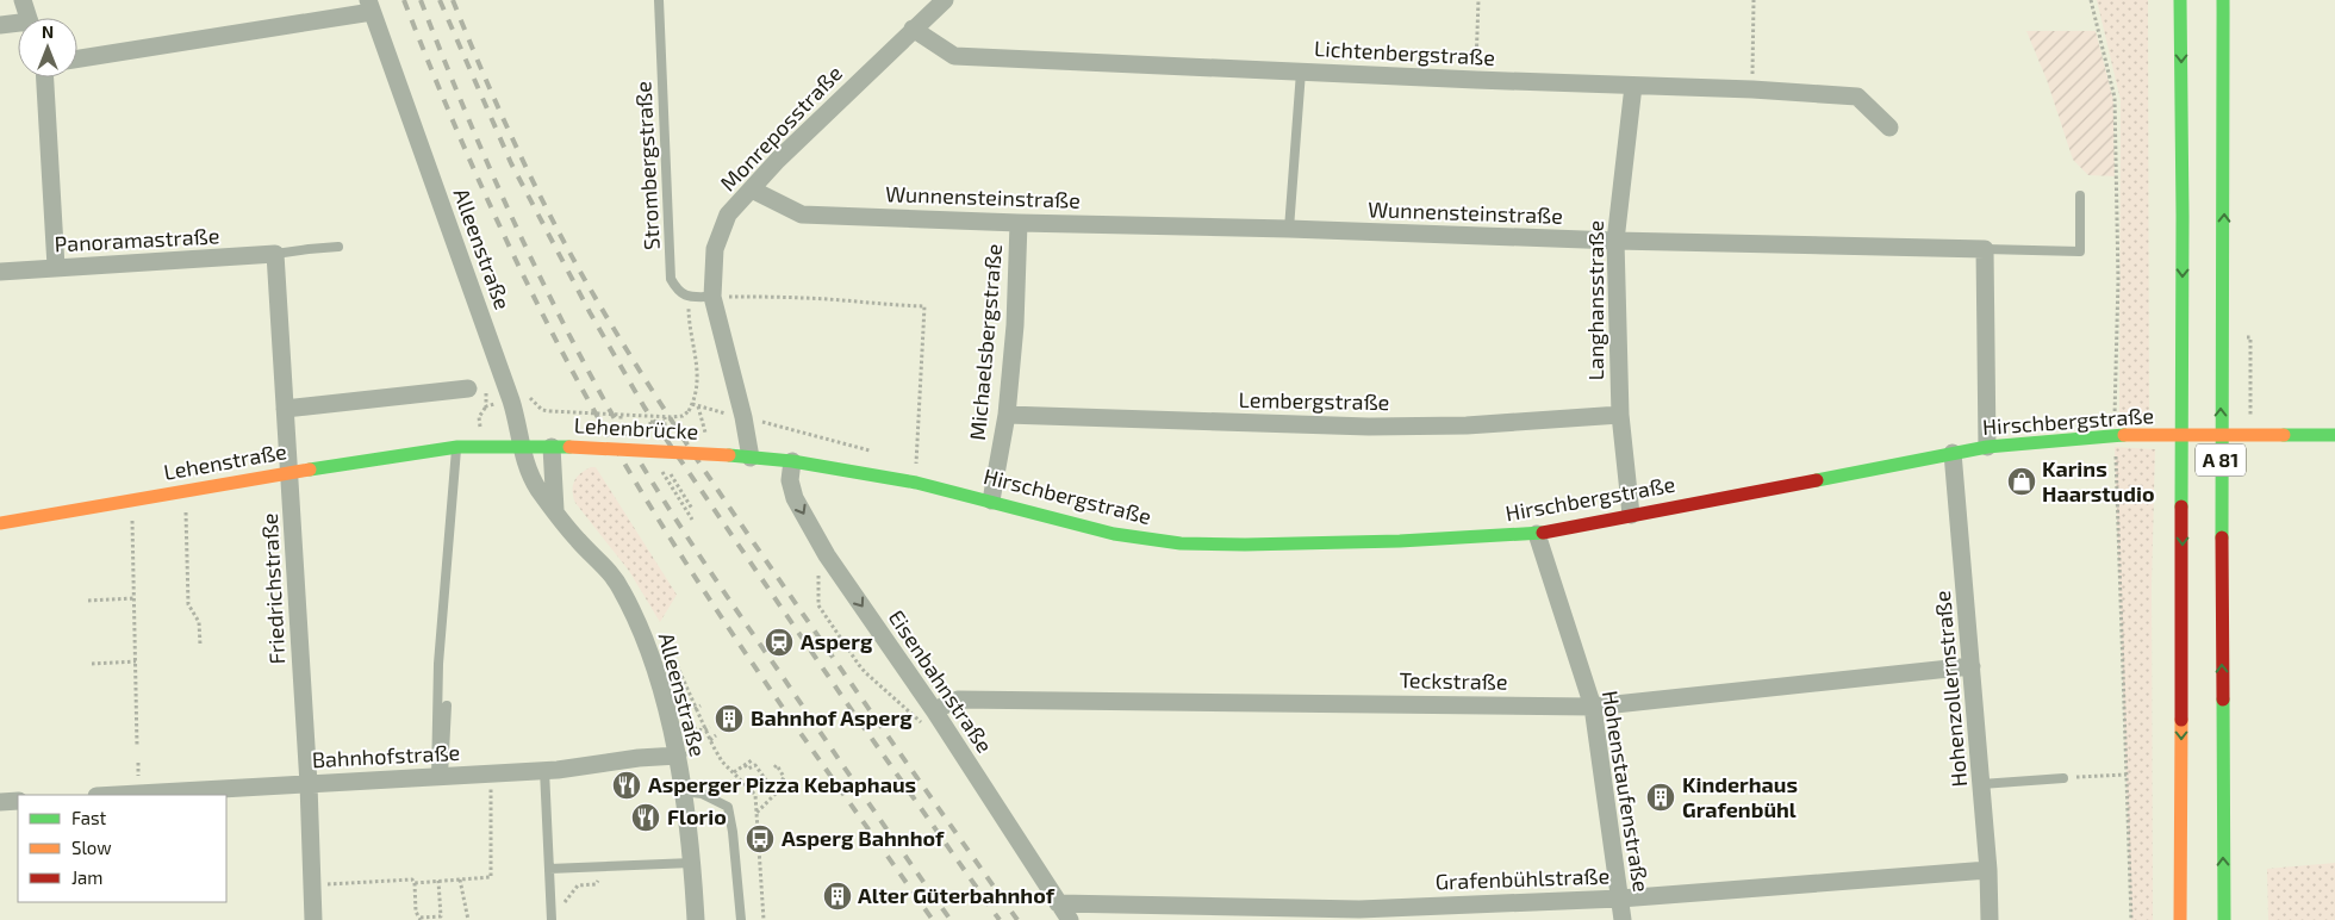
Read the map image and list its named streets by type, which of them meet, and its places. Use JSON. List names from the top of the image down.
{
  "streets": {
    "main road": [
      "Hirschbergstraße",
      "Lehenbrücke",
      "A 81",
      "Lehenstraße"
    ],
    "street": [
      "Lichtenbergstraße",
      "Monreposstraße",
      "Wunnensteinstraße",
      "Panoramastraße",
      "Alleenstraße",
      "Langhansstraße",
      "Michaelsbergstraße",
      "Lembergstraße",
      "Friedrichstraße",
      "Eisenbahnstraße",
      "Teckstraße",
      "Hohenzollernstraße",
      "Bahnhofstraße",
      "Hohenstaufenstraße",
      "Grafenbühlstraße"
    ],
    "lane": ["Strombergstraße"]
  },
  "crossings": [
    ["Lichtenbergstraße", "Monreposstraße"],
    ["Lichtenbergstraße", "Langhansstraße"],
    ["Monreposstraße", "Wunnensteinstraße"],
    ["Monreposstraße", "Hirschbergstraße"],
    ["Monreposstraße", "Lehenbrücke"],
    ["Wunnensteinstraße", "Langhansstraße"],
    ["Wunnensteinstraße", "Michaelsbergstraße"],
    ["Panoramastraße", "Friedrichstraße"],
    ["Alleenstraße", "Lehenbrücke"],
    ["Alleenstraße", "Lehenstraße"],
    ["Alleenstraße", "Bahnhofstraße"],
    ["Langhansstraße", "Lembergstraße"],
    ["Langhansstraße", "Hirschbergstraße"],
    ["Michaelsbergstraße", "Lembergstraße"],
    ["Michaelsbergstraße", "Hirschbergstraße"],
    ["Hirschbergstraße", "Lehenbrücke"],
    ["Hirschbergstraße", "Eisenbahnstraße"],
    ["Hirschbergstraße", "Hohenzollernstraße"],
    ["Hirschbergstraße", "Hohenstaufenstraße"],
    ["Lehenbrücke", "Lehenstraße"],
    ["Lehenstraße", "Friedrichstraße"],
    ["Friedrichstraße", "Bahnhofstraße"],
    ["Eisenbahnstraße", "Teckstraße"],
    ["Eisenbahnstraße", "Grafenbühlstraße"],
    ["Teckstraße", "Hohenzollernstraße"],
    ["Teckstraße", "Hohenstaufenstraße"],
    ["Hohenzollernstraße", "Grafenbühlstraße"],
    ["Hohenstaufenstraße", "Grafenbühlstraße"]
  ],
  "one_way": ["Eisenbahnstraße"],
  "places": {
    "shop": ["Karins Haarstudio"],
    "station": ["Asperg"],
    "building": ["Bahnhof Asperg", "Kinderhaus Grafenbühl", "Alter Güterbahnhof"],
    "restaurant": ["Asperger Pizza Kebaphaus", "Florio"],
    "bus stop": ["Asperg Bahnhof"]
  },
  "legend": ["Fast", "Slow", "Jam"],
  "north": "top"
}
